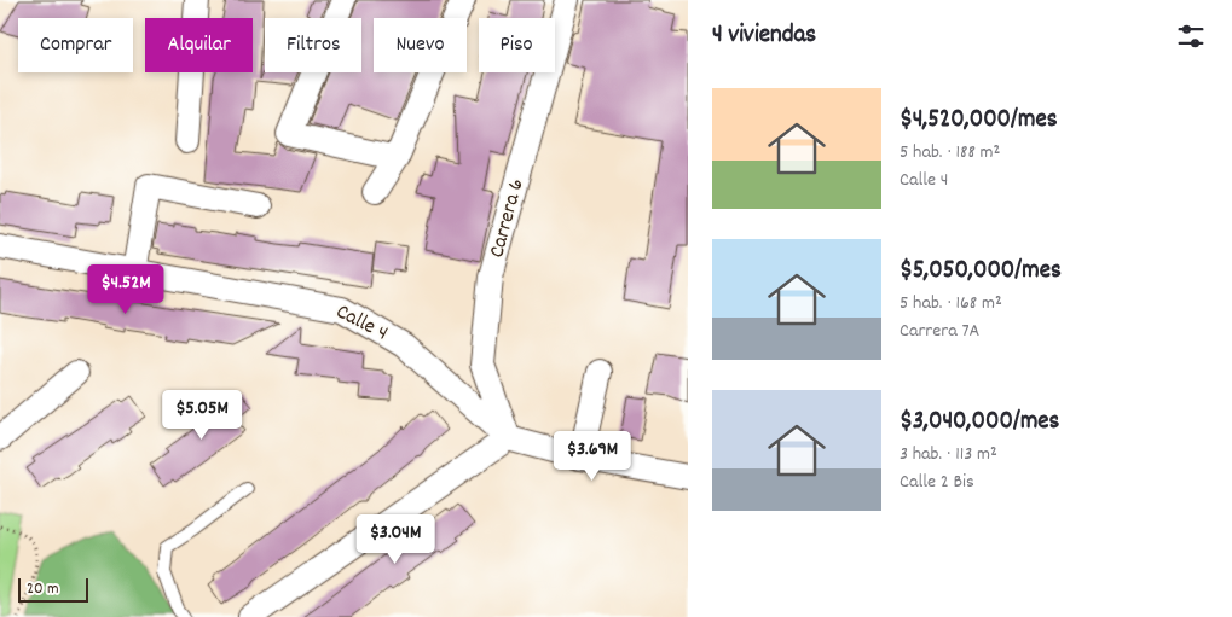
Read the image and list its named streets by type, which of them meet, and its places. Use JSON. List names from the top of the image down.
{
  "streets": {
    "street": ["Carrera 6", "Calle 4"]
  },
  "crossings": [
    ["Carrera 6", "Calle 4"]
  ],
  "scale_bar": "20 m",
  "page": {
    "heading": "4 viviendas",
    "chip": [
      "Comprar",
      "Alquilar",
      "Filtros",
      "Nuevo",
      "Piso"
    ],
    "list": [
      {
        "name": "$4,520,000/mes",
        "note": "5 hab. · 188 m² · Calle 4"
      },
      {
        "name": "$5,050,000/mes",
        "note": "5 hab. · 168 m² · Carrera 7A"
      },
      {
        "name": "$3,040,000/mes",
        "note": "3 hab. · 113 m² · Calle 2 Bis"
      }
    ],
    "price": [
      "$4.52M",
      "$5.05M",
      "$3.69M",
      "$3.04M"
    ],
    "scale": "20 m"
  }
}
